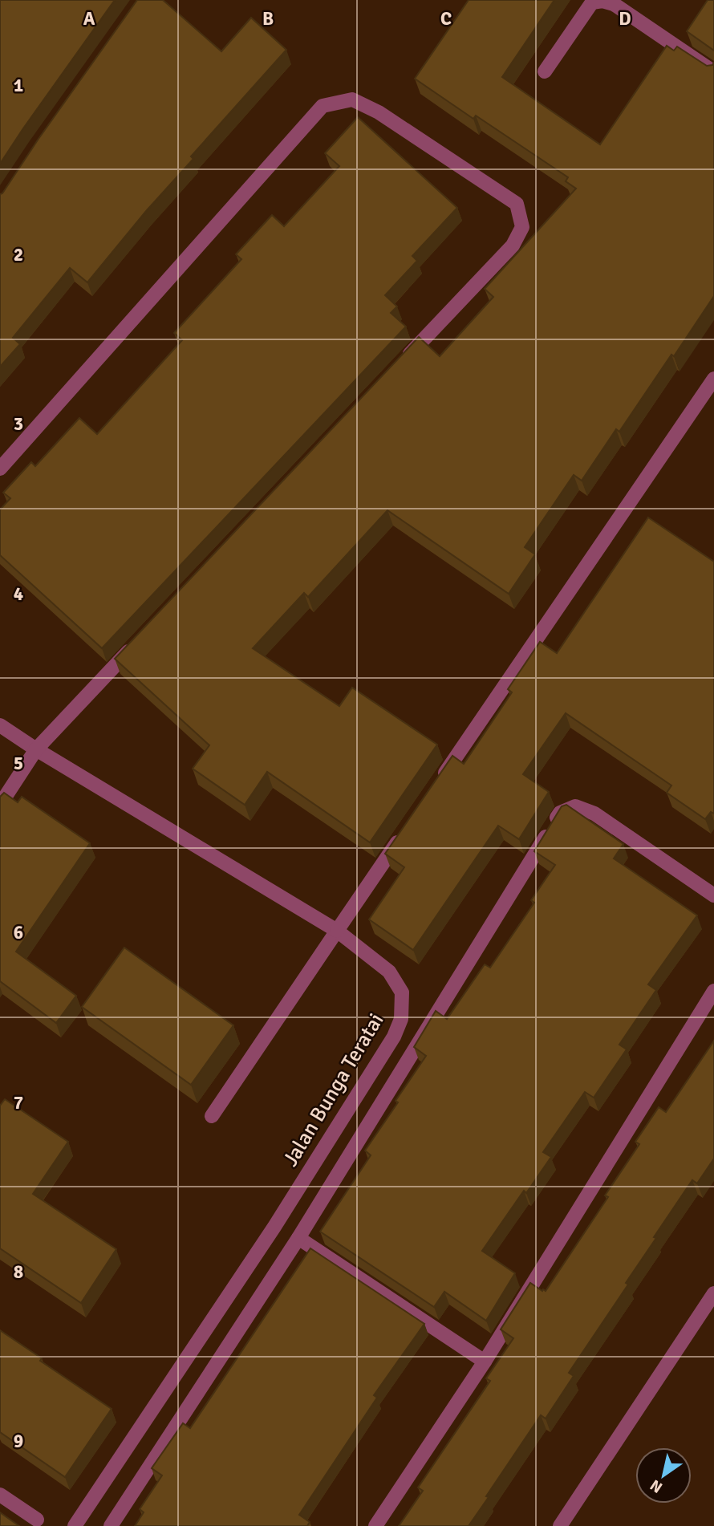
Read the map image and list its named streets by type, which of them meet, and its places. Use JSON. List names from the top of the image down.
{
  "streets": {
    "street": ["Jalan Bunga Teratai"]
  },
  "north": "bottom left",
  "grid": {
    "columns": [
      "A",
      "B",
      "C",
      "D"
    ],
    "rows": [
      "1",
      "2",
      "3",
      "4",
      "5",
      "6",
      "7",
      "8",
      "9"
    ]
  }
}
